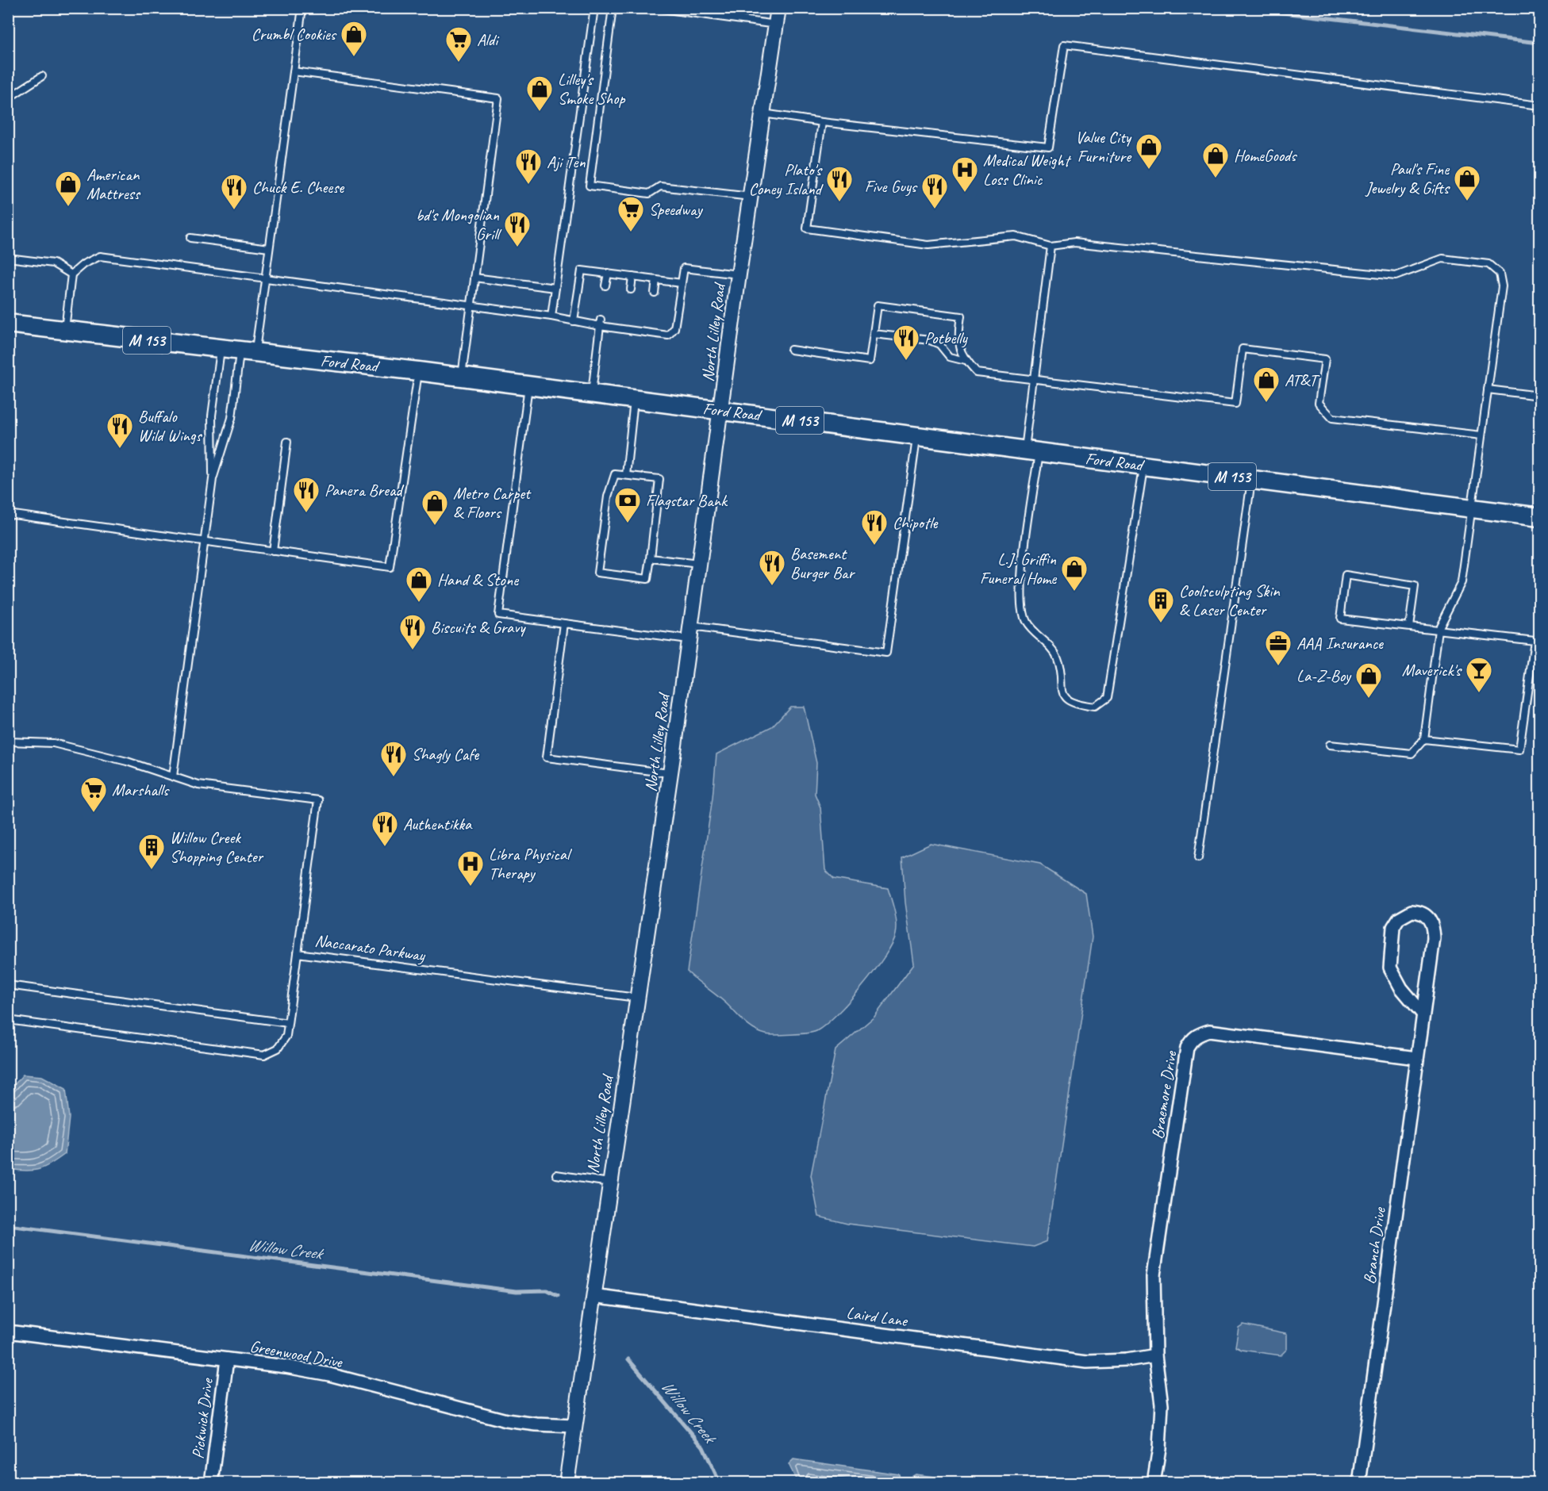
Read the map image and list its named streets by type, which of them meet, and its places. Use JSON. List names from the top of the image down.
{
  "streets": {
    "main road": ["M 153", "Ford Road"],
    "street": [
      "North Lilley Road",
      "Braemore Drive",
      "Branch Drive",
      "Laird Lane",
      "Greenwood Drive",
      "Pickwick Drive"
    ],
    "lane": ["Naccarato Parkway"]
  },
  "crossings": [
    ["North Lilley Road", "Ford Road"],
    ["North Lilley Road", "Naccarato Parkway"],
    ["North Lilley Road", "Laird Lane"],
    ["North Lilley Road", "Greenwood Drive"],
    ["Braemore Drive", "Branch Drive"],
    ["Braemore Drive", "Laird Lane"],
    ["Greenwood Drive", "Pickwick Drive"]
  ],
  "water": ["Willow Creek"],
  "places": {
    "shop": [
      "Crumbl Cookies",
      "Lilley's Smoke Shop",
      "Value City Furniture",
      "HomeGoods",
      "Paul's Fine Jewelry & Gifts",
      "American Mattress",
      "AT&T",
      "Metro Carpet & Floors",
      "L.J. Griffin Funeral Home",
      "Hand & Stone",
      "La-Z-Boy"
    ],
    "supermarket": ["Aldi", "Speedway", "Marshalls"],
    "restaurant": [
      "Aji Ten",
      "Plato's Coney Island",
      "Five Guys",
      "Chuck E. Cheese",
      "bd's Mongolian Grill",
      "Potbelly",
      "Buffalo Wild Wings",
      "Panera Bread",
      "Chipotle",
      "Basement Burger Bar",
      "Biscuits & Gravy",
      "Shagly Cafe",
      "Authentikka"
    ],
    "hospital": ["Medical Weight Loss Clinic", "Libra Physical Therapy"],
    "bank": ["Flagstar Bank"],
    "building": ["Coolsculpting Skin & Laser Center", "Willow Creek Shopping Center"],
    "office": ["AAA Insurance"],
    "bar": ["Maverick's"]
  }
}
